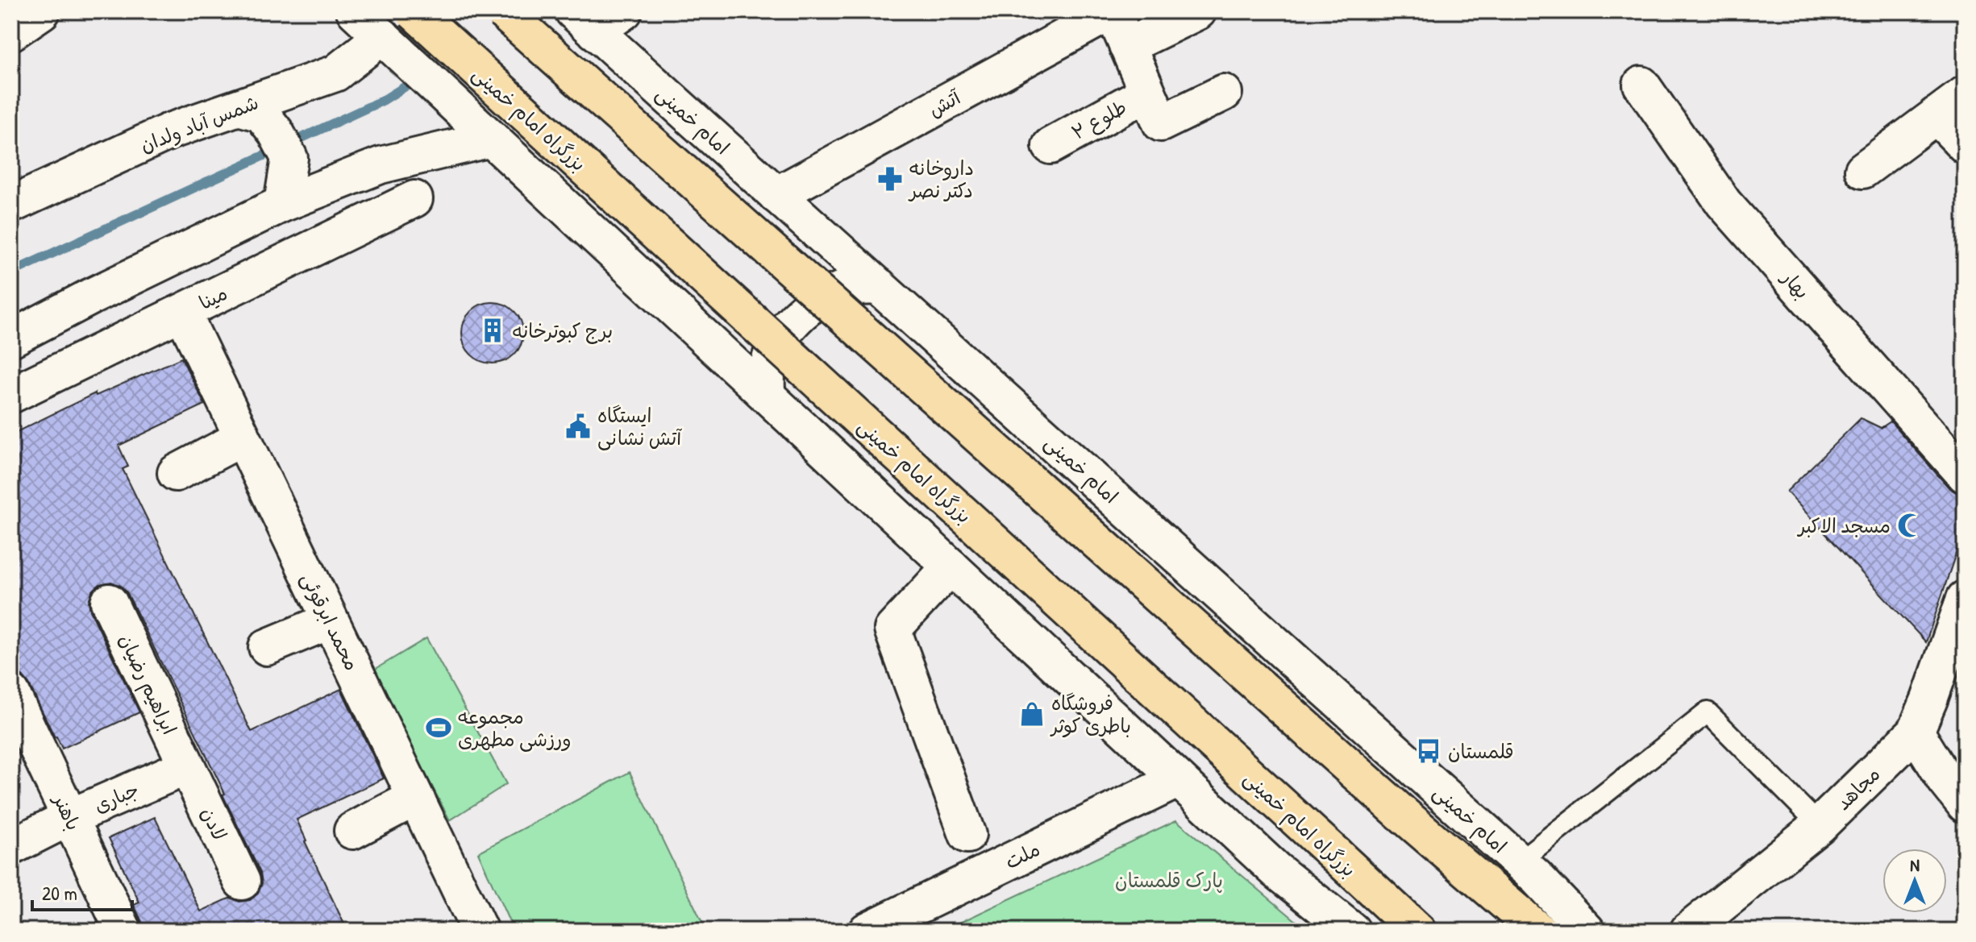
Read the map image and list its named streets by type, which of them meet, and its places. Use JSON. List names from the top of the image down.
{
  "streets": {
    "highway": ["بزرگراه امام خمینی"],
    "street": [
      "آتش",
      "طلوع ۲",
      "امام خمینی",
      "شمس آباد ولدان",
      "بهار",
      "مینا",
      "محمد ابرقوئی",
      "ابراهیم رضیان",
      "مجاهد",
      "جباری",
      "باهنر",
      "لادن",
      "ملت"
    ]
  },
  "crossings": [
    ["آتش", "امام خمینی"],
    ["مینا", "محمد ابرقوئی"],
    ["ابراهیم رضیان", "جباری"],
    ["ابراهیم رضیان", "لادن"],
    ["جباری", "باهنر"],
    ["جباری", "لادن"]
  ],
  "parks": ["پارک قلمستان"],
  "places": {
    "pharmacy": ["داروخانه دکتر نصر"],
    "building": ["برج کبوترخانه"],
    "public building": ["ایستگاه آتش نشانی"],
    "mosque": ["مسجد الاکبر"],
    "shop": ["فروشگاه باطری کوثر"],
    "sports": ["مجموعه ورزشی مطهری"],
    "bus stop": ["قلمستان"]
  },
  "scale_bar": "20 m",
  "north": "top"
}
